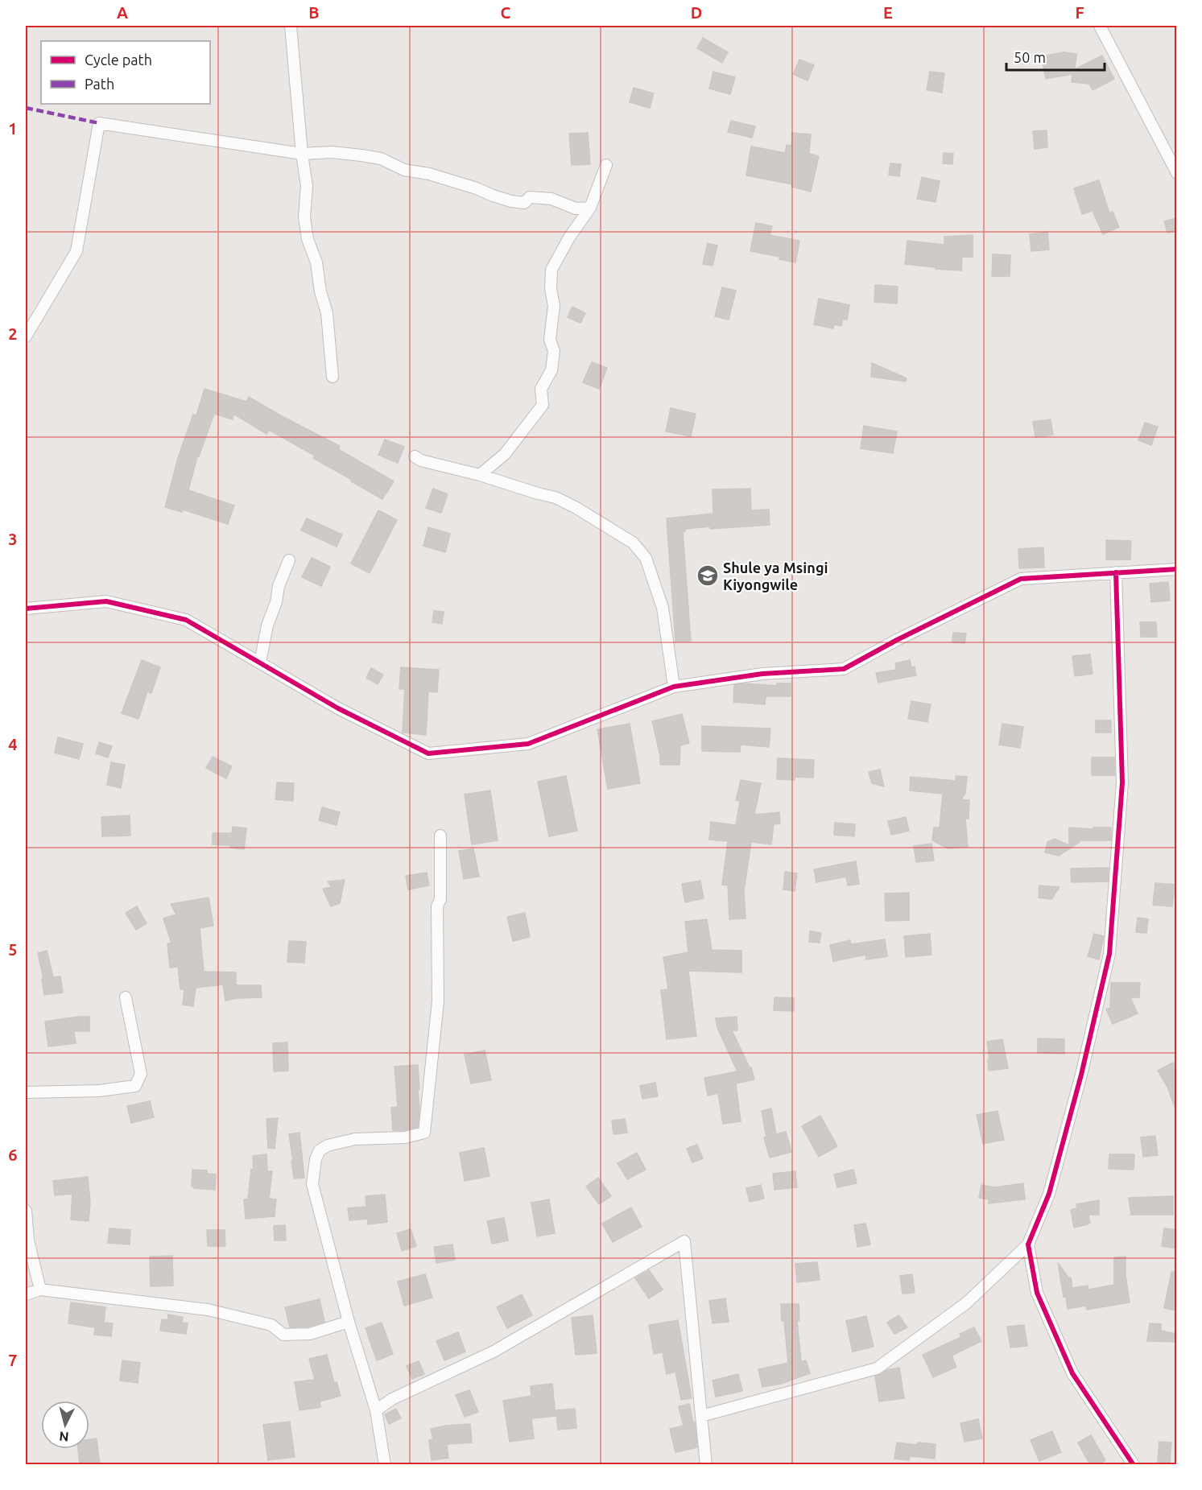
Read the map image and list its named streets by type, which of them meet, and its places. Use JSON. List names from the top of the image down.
{
  "places": {
    "school or university": ["Shule ya Msingi Kiyongwile"]
  },
  "legend": ["Cycle path", "Path"],
  "scale_bar": "50 m",
  "north": "bottom",
  "grid": {
    "columns": [
      "A",
      "B",
      "C",
      "D",
      "E",
      "F"
    ],
    "rows": [
      "1",
      "2",
      "3",
      "4",
      "5",
      "6",
      "7"
    ]
  }
}
